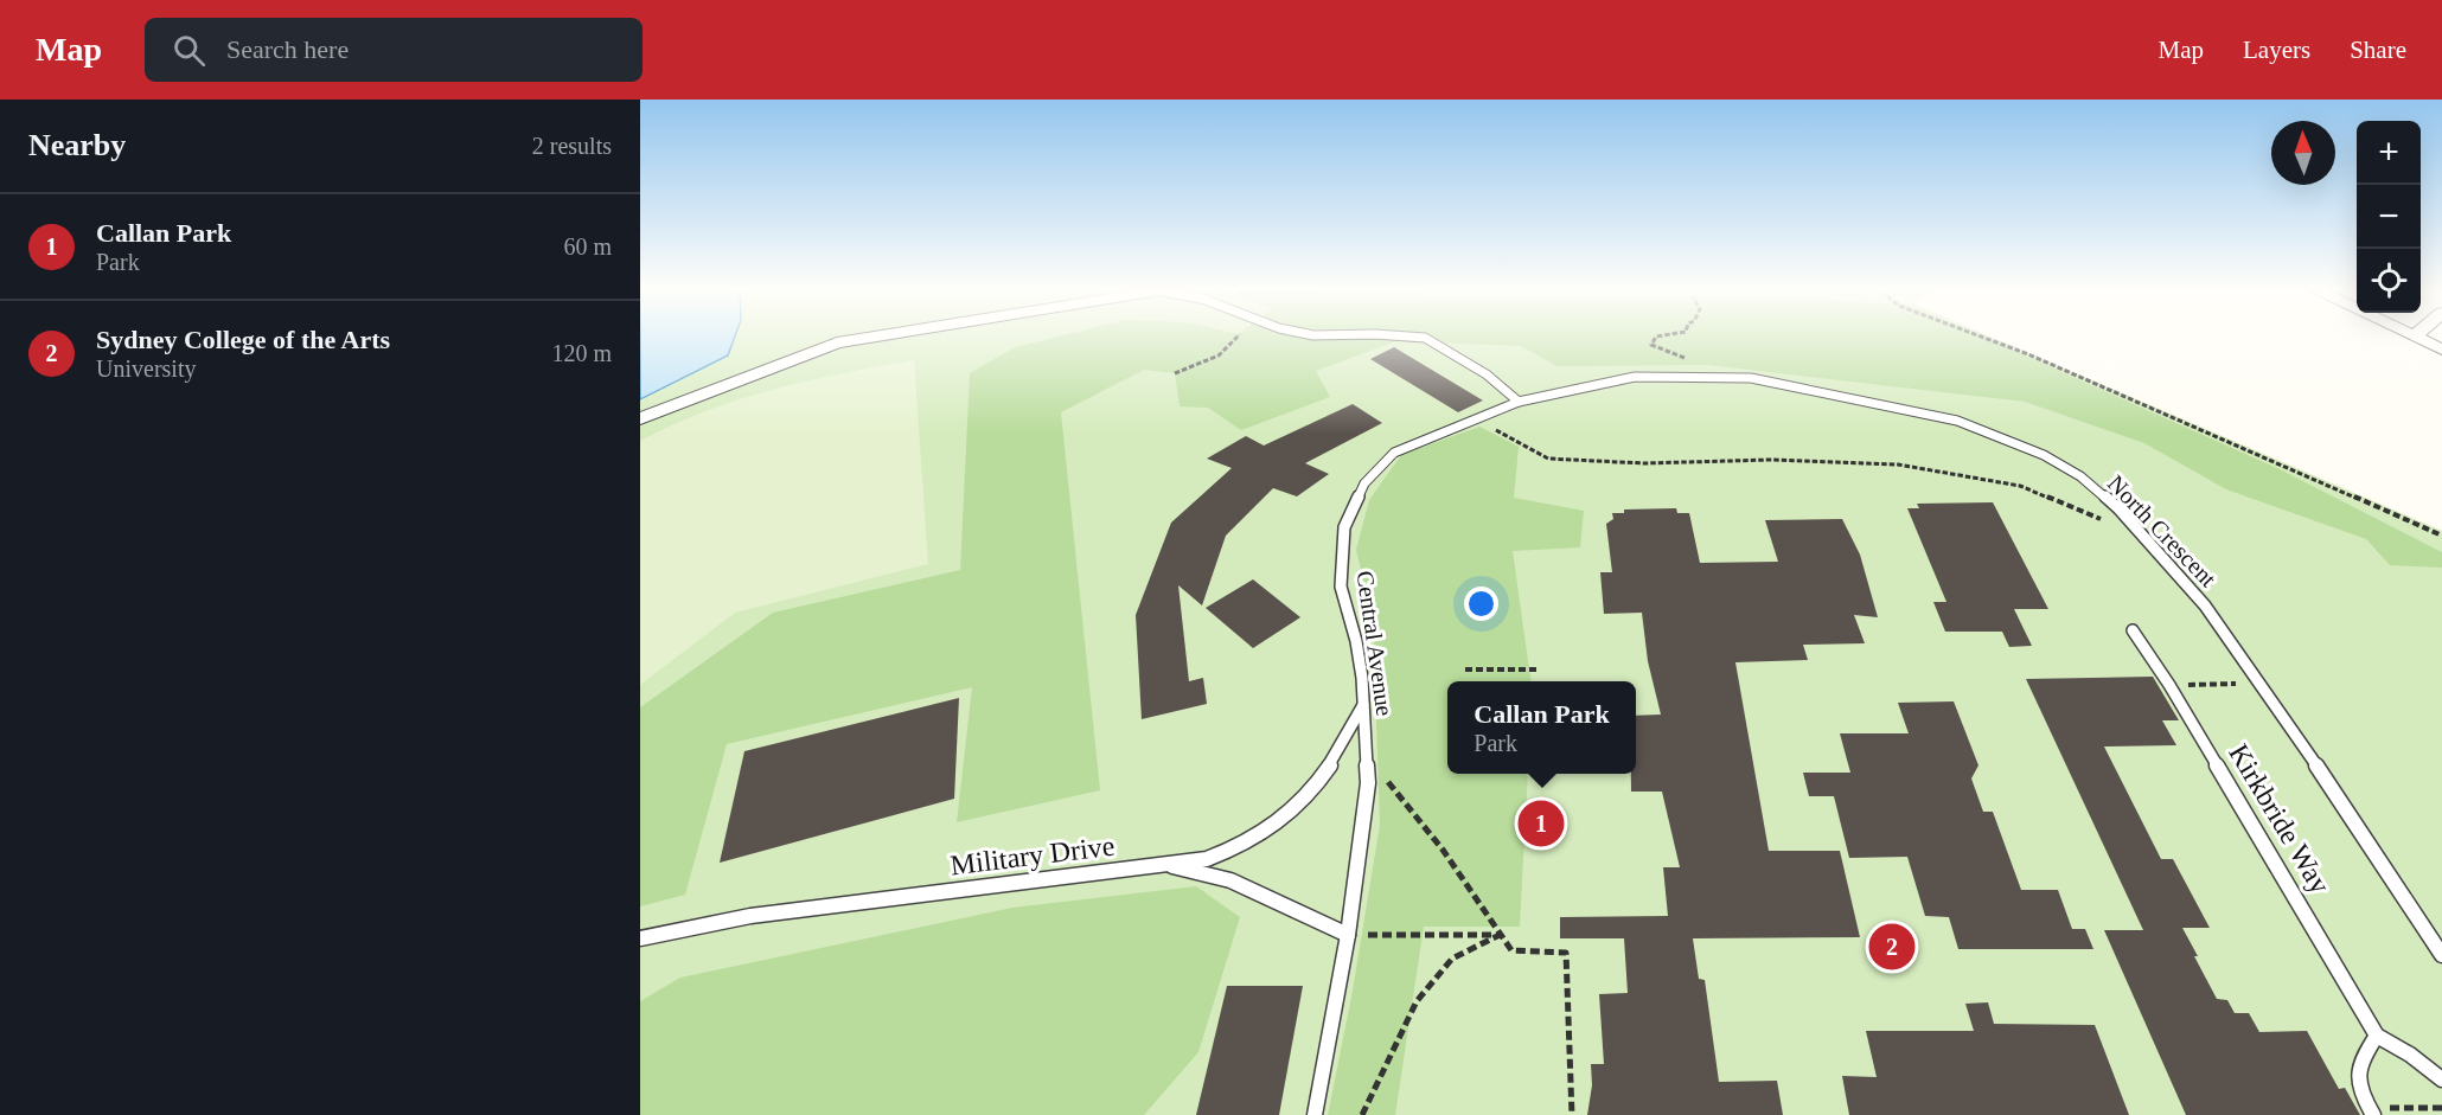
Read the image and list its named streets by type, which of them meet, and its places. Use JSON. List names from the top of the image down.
{
  "streets": {
    "lane": [
      "North Crescent",
      "Central Avenue",
      "Kirkbride Way",
      "Military Drive"
    ]
  },
  "crossings": [
    ["North Crescent", "Central Avenue"],
    ["Central Avenue", "Military Drive"]
  ],
  "north": "top",
  "page": {
    "header": "Map",
    "search": "Search here",
    "nav": ["Map", "Layers", "Share"],
    "heading": ["Nearby", "2 results"],
    "map_buttons": ["+", "−"],
    "list": [
      {
        "mark": "1",
        "name": "Callan Park",
        "note": "Park",
        "value": "60 m"
      },
      {
        "mark": "2",
        "name": "Sydney College of the Arts",
        "note": "University",
        "value": "120 m"
      }
    ],
    "popup": ["Callan Park", "Park"],
    "pins": ["1", "2"]
  }
}
